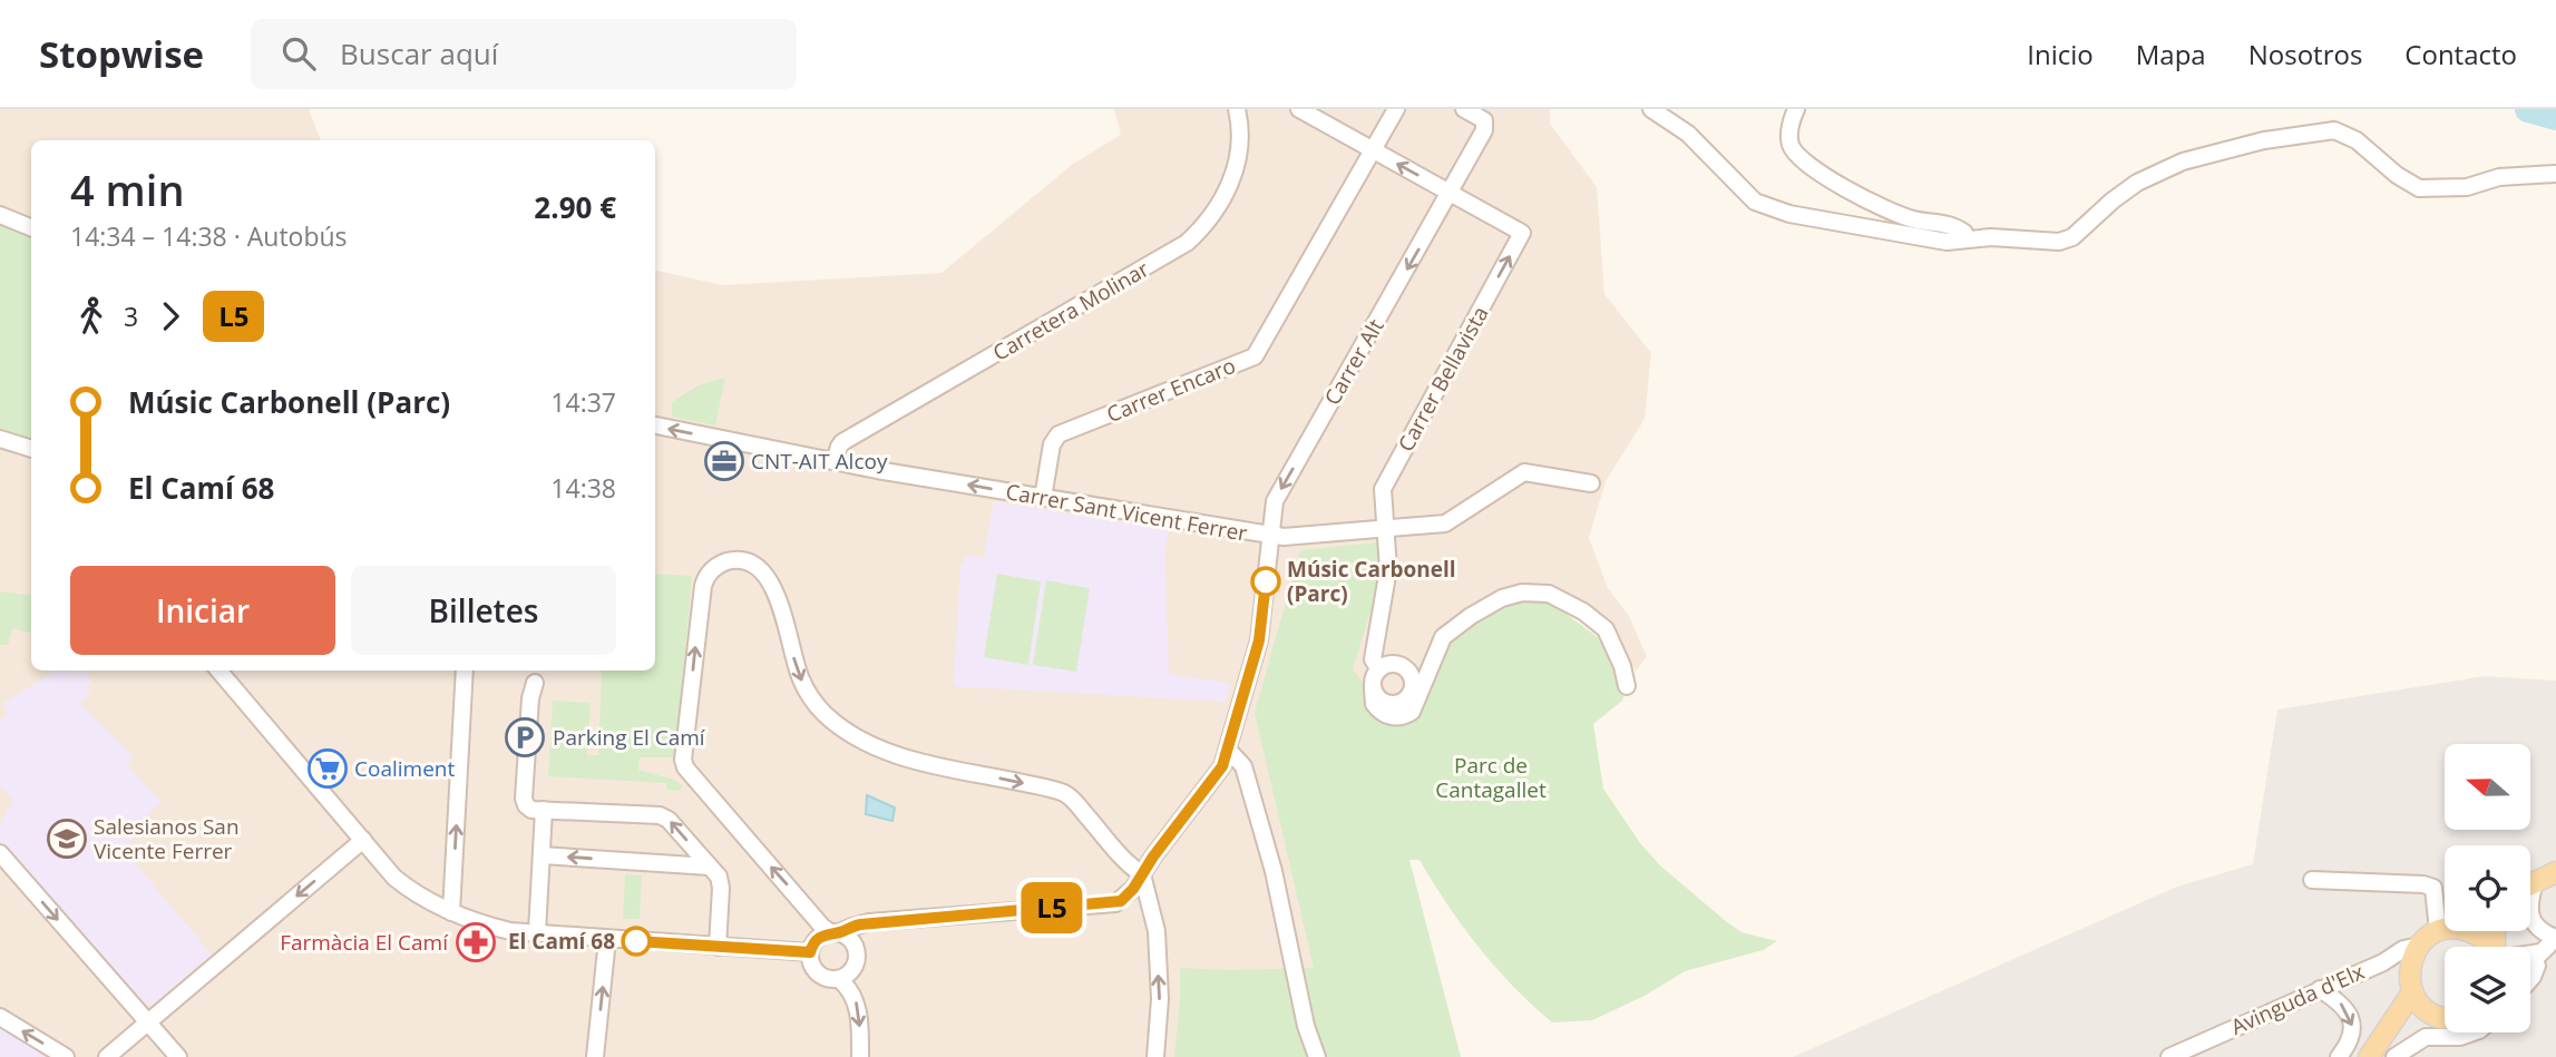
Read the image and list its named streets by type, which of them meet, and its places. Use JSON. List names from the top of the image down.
{
  "streets": {
    "street": [
      "Carretera Molinar",
      "Carrer Alt",
      "Carrer Bellavista",
      "Carrer Encaro",
      "Carrer Sant Vicent Ferrer",
      "Avinguda d'Elx"
    ]
  },
  "crossings": [
    ["Carretera Molinar", "Carrer Sant Vicent Ferrer"],
    ["Carrer Alt", "Carrer Bellavista"],
    ["Carrer Alt", "Carrer Sant Vicent Ferrer"],
    ["Carrer Bellavista", "Carrer Sant Vicent Ferrer"],
    ["Carrer Encaro", "Carrer Sant Vicent Ferrer"]
  ],
  "one_way": ["Carrer Alt", "Carrer Bellavista", "Carrer Sant Vicent Ferrer"],
  "parks": ["Parc de Cantagallet"],
  "places": {
    "office": ["CNT-AIT Alcoy"],
    "other": ["Músic Carbonell (Parc)", "El Camí 68"],
    "parking": ["Parking El Camí"],
    "supermarket": ["Coaliment"],
    "school or university": ["Salesianos San Vicente Ferrer"],
    "pharmacy": ["Farmàcia El Camí"]
  },
  "lines": ["bus line L5"],
  "north": "left",
  "page": {
    "header": "Stopwise",
    "search": "Buscar aquí",
    "nav": [
      "Inicio",
      "Mapa",
      "Nosotros",
      "Contacto"
    ],
    "on_map": "L5",
    "heading": ["4 min", "14:34 – 14:38 · Autobús", "2.90 €"],
    "legs": ["3", "L5"],
    "list": [
      {
        "name": "Músic Carbonell (Parc)",
        "value": "14:37"
      },
      {
        "name": "El Camí 68",
        "value": "14:38"
      }
    ],
    "buttons": ["Iniciar", "Billetes"]
  }
}
